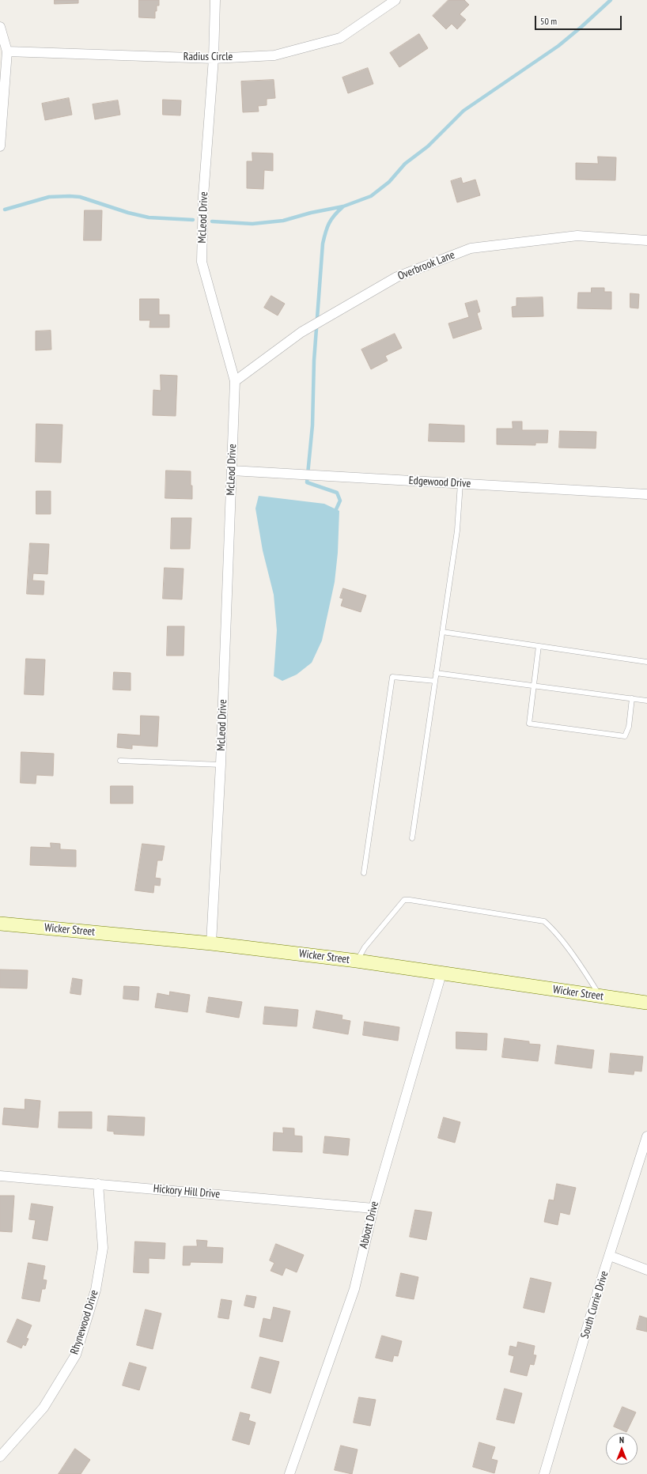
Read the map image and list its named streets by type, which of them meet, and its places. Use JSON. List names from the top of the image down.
{
  "streets": {
    "main road": ["Wicker Street"],
    "street": [
      "Radius Circle",
      "McLeod Drive",
      "Overbrook Lane",
      "Edgewood Drive",
      "Hickory Hill Drive",
      "Abbott Drive",
      "South Currie Drive",
      "Rhynewood Drive"
    ]
  },
  "crossings": [
    ["Radius Circle", "McLeod Drive"],
    ["McLeod Drive", "Overbrook Lane"],
    ["McLeod Drive", "Edgewood Drive"],
    ["McLeod Drive", "Wicker Street"],
    ["Wicker Street", "Abbott Drive"],
    ["Hickory Hill Drive", "Abbott Drive"],
    ["Hickory Hill Drive", "Rhynewood Drive"]
  ],
  "scale_bar": "50 m",
  "north": "top"
}
